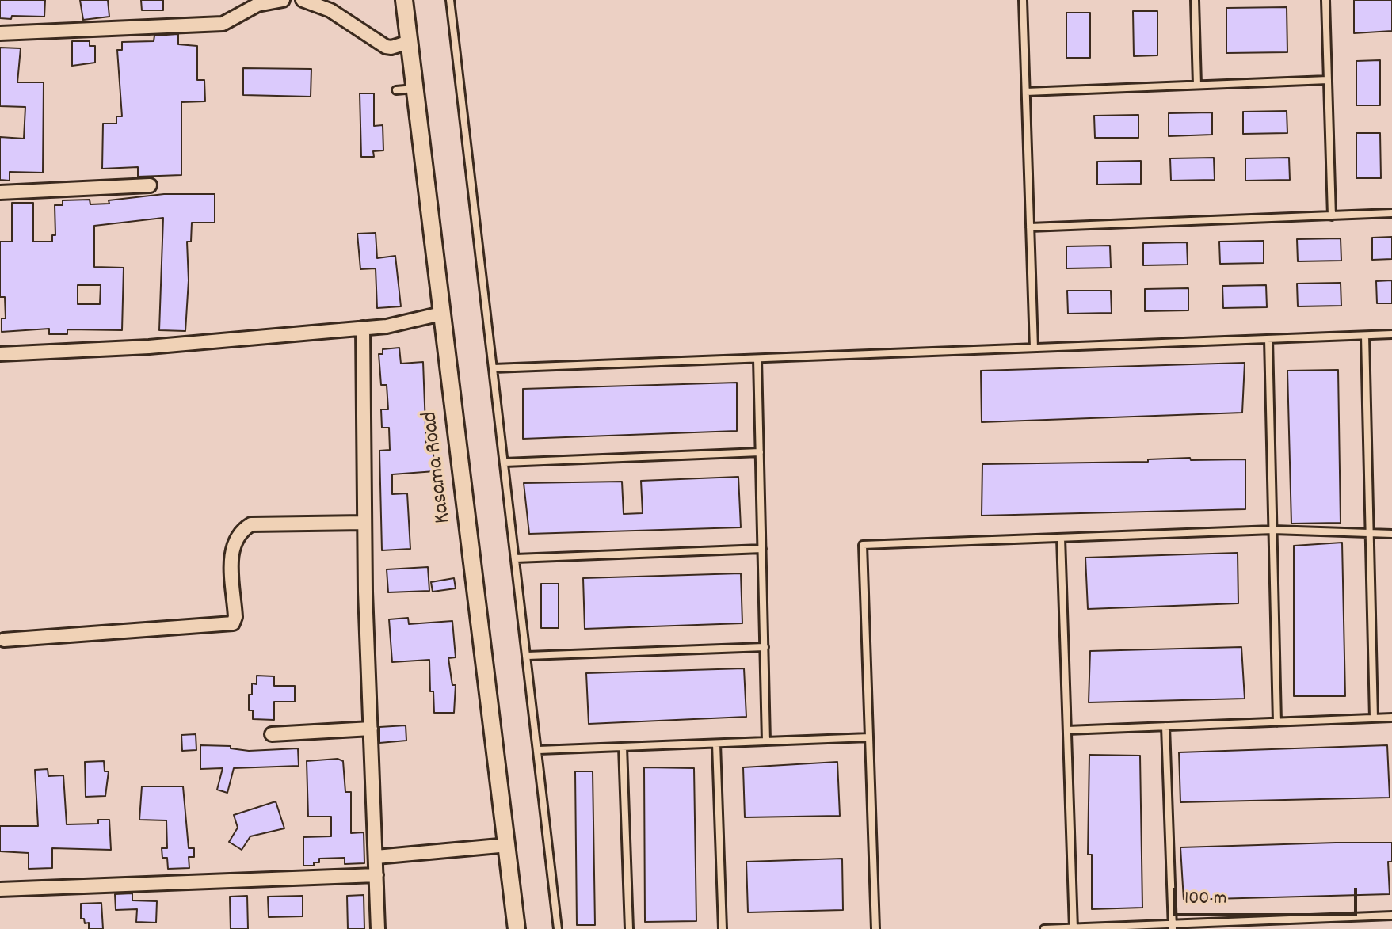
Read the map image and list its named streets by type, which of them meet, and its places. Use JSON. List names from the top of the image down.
{
  "streets": {
    "street": ["Kasama Road"]
  },
  "scale_bar": "100 m"
}
